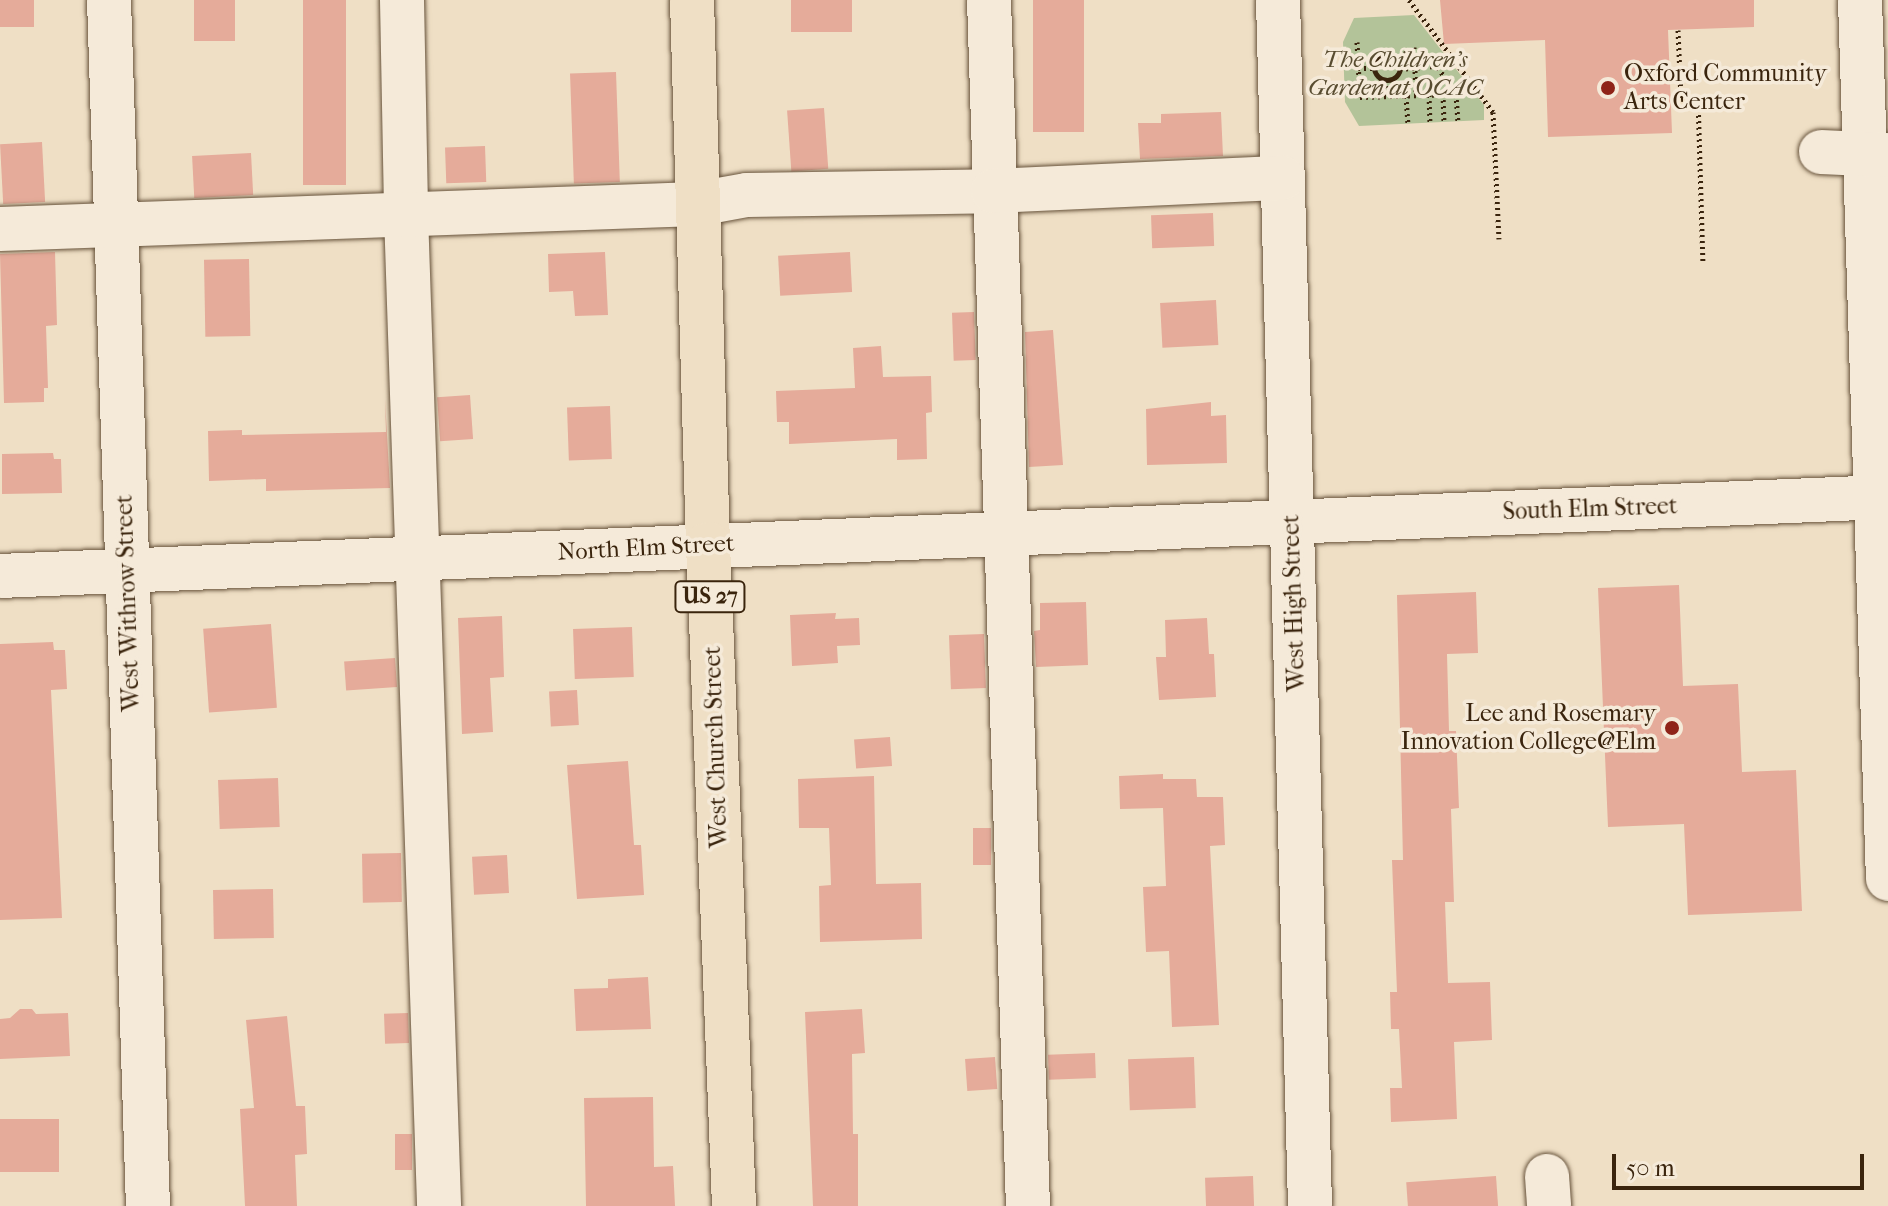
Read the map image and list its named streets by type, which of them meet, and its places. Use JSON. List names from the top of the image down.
{
  "streets": {
    "highway": ["US 27", "West Church Street"],
    "street": [
      "South Elm Street",
      "North Elm Street",
      "West Withrow Street",
      "West High Street"
    ]
  },
  "crossings": [
    ["South Elm Street", "North Elm Street"],
    ["South Elm Street", "West High Street"],
    ["North Elm Street", "West Withrow Street"],
    ["North Elm Street", "West High Street"],
    ["North Elm Street", "West Church Street"]
  ],
  "parks": ["The Children’s Garden at OCAC"],
  "places": ["Oxford Community Arts Center", "Lee and Rosemary Innovation College@Elm"],
  "scale_bar": "50 m"
}
